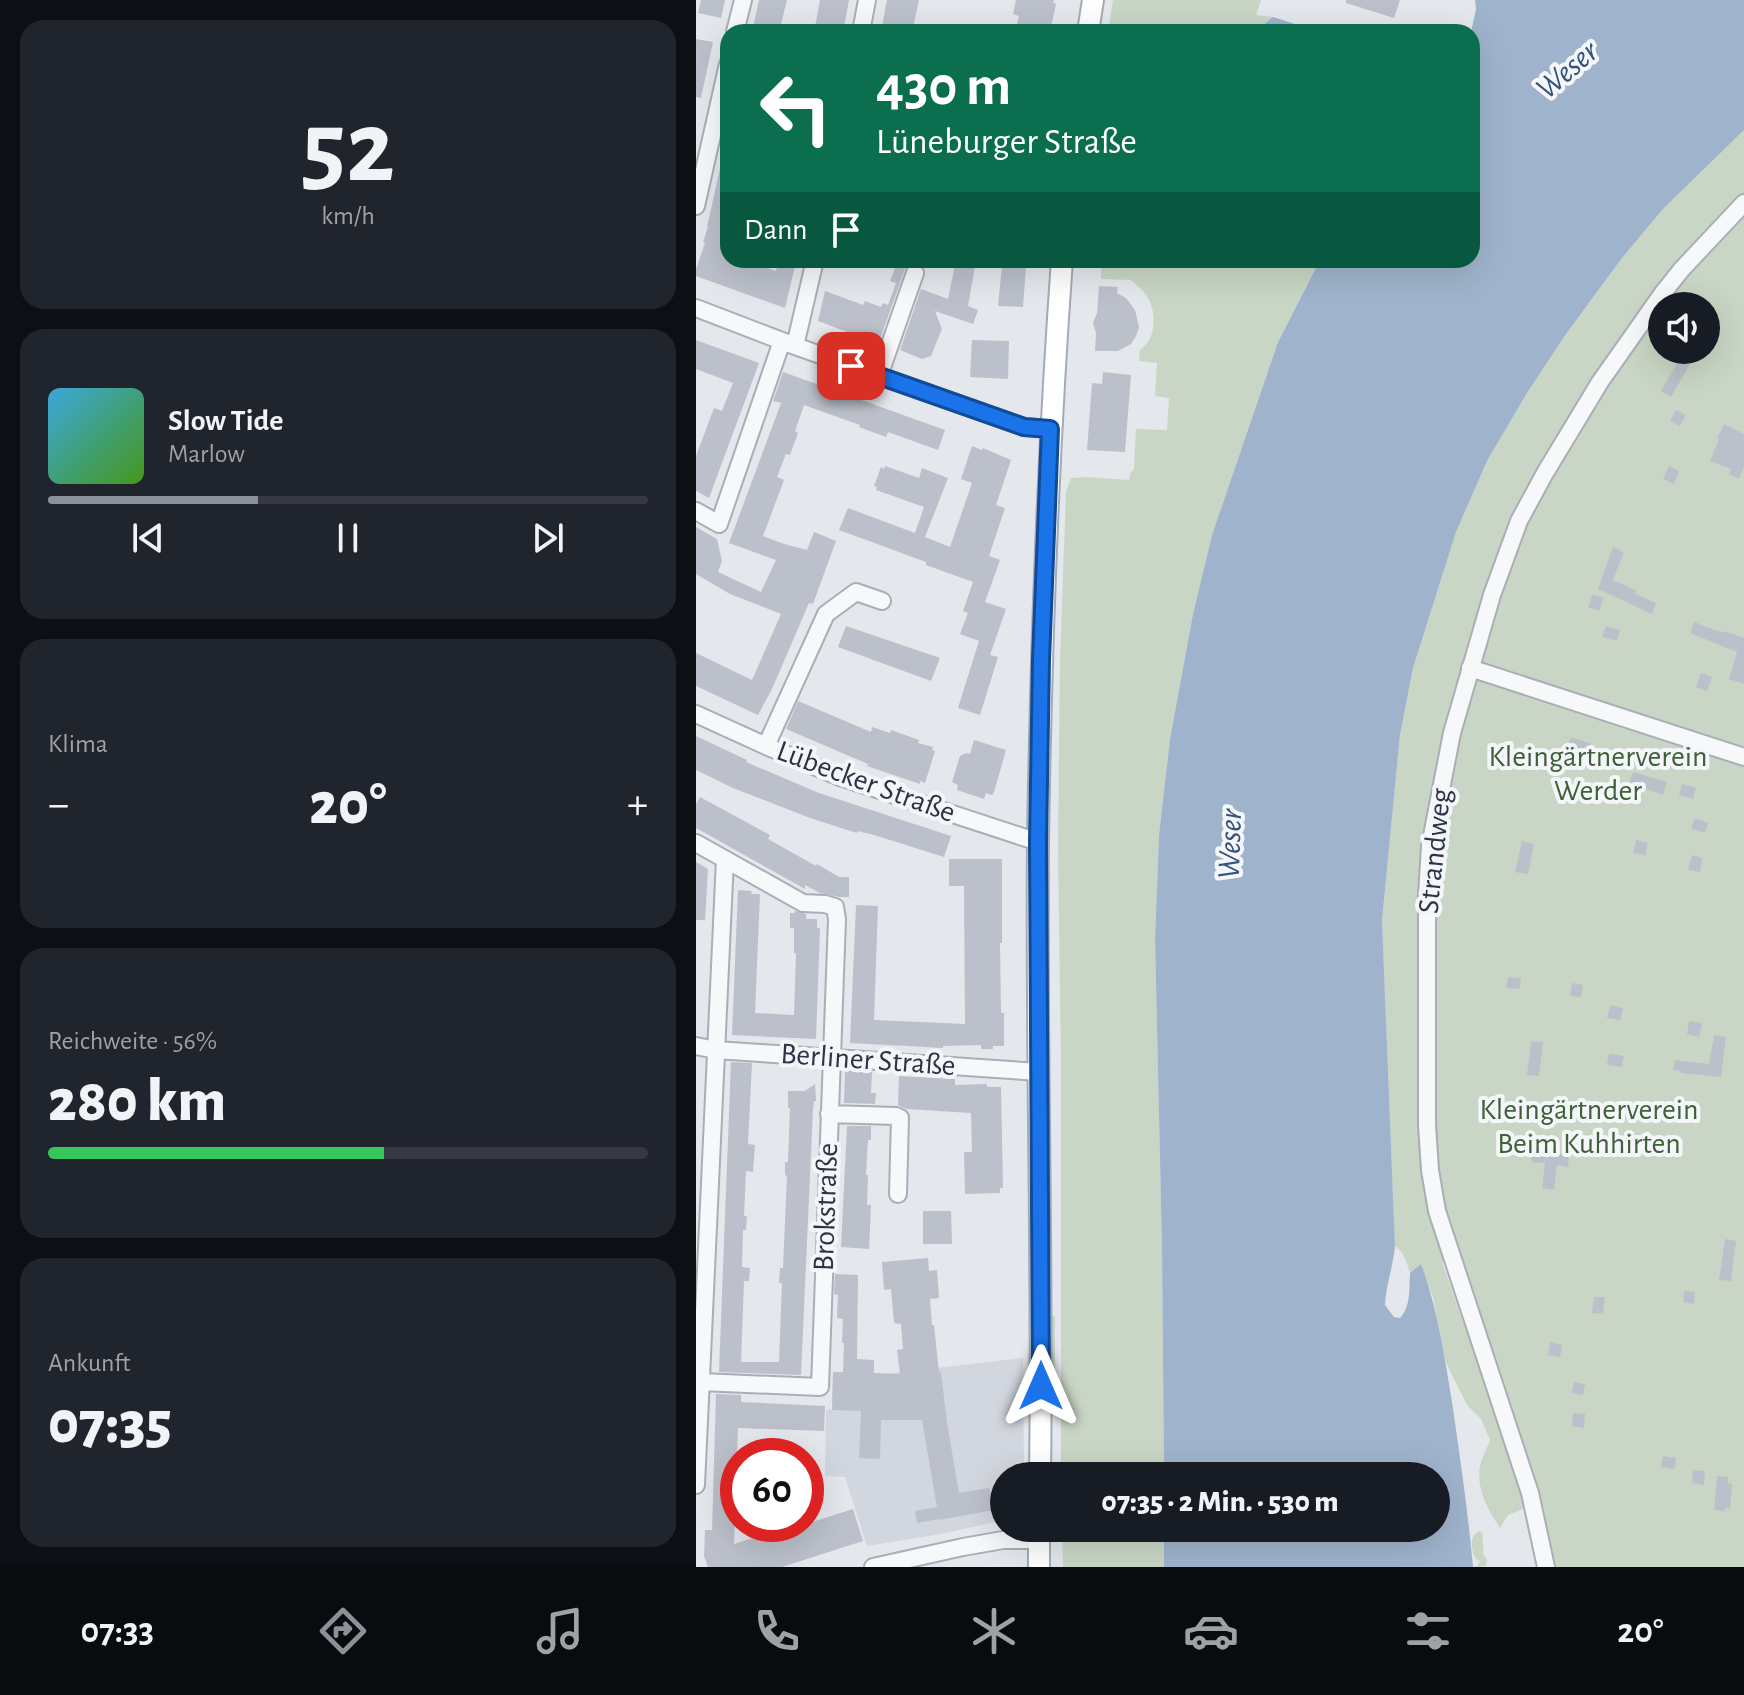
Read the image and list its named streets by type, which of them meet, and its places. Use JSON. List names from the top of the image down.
{
  "streets": {
    "street": [
      "Lübecker Straße",
      "Strandweg",
      "Berliner Straße",
      "Brokstraße"
    ]
  },
  "crossings": [
    ["Berliner Straße", "Brokstraße"]
  ],
  "water": ["Weser"],
  "parks": ["Kleingärtnerverein Werder", "Kleingärtnerverein Beim Kuhhirten"],
  "page": {
    "tile": [
      ["52", "km/h"],
      "Klima",
      ["Reichweite · 56%", "280 km"],
      ["Ankunft", "07:35"]
    ],
    "turn": ["430 m", "Lüneburger Straße"],
    "then": "Dann",
    "song": ["Slow Tide", "Marlow"],
    "heat": ["−", "20°", "+"],
    "limit": "60",
    "trip": "07:35 · 2 Min. · 530 m",
    "tabs": ["07:33", "20°"]
  }
}
